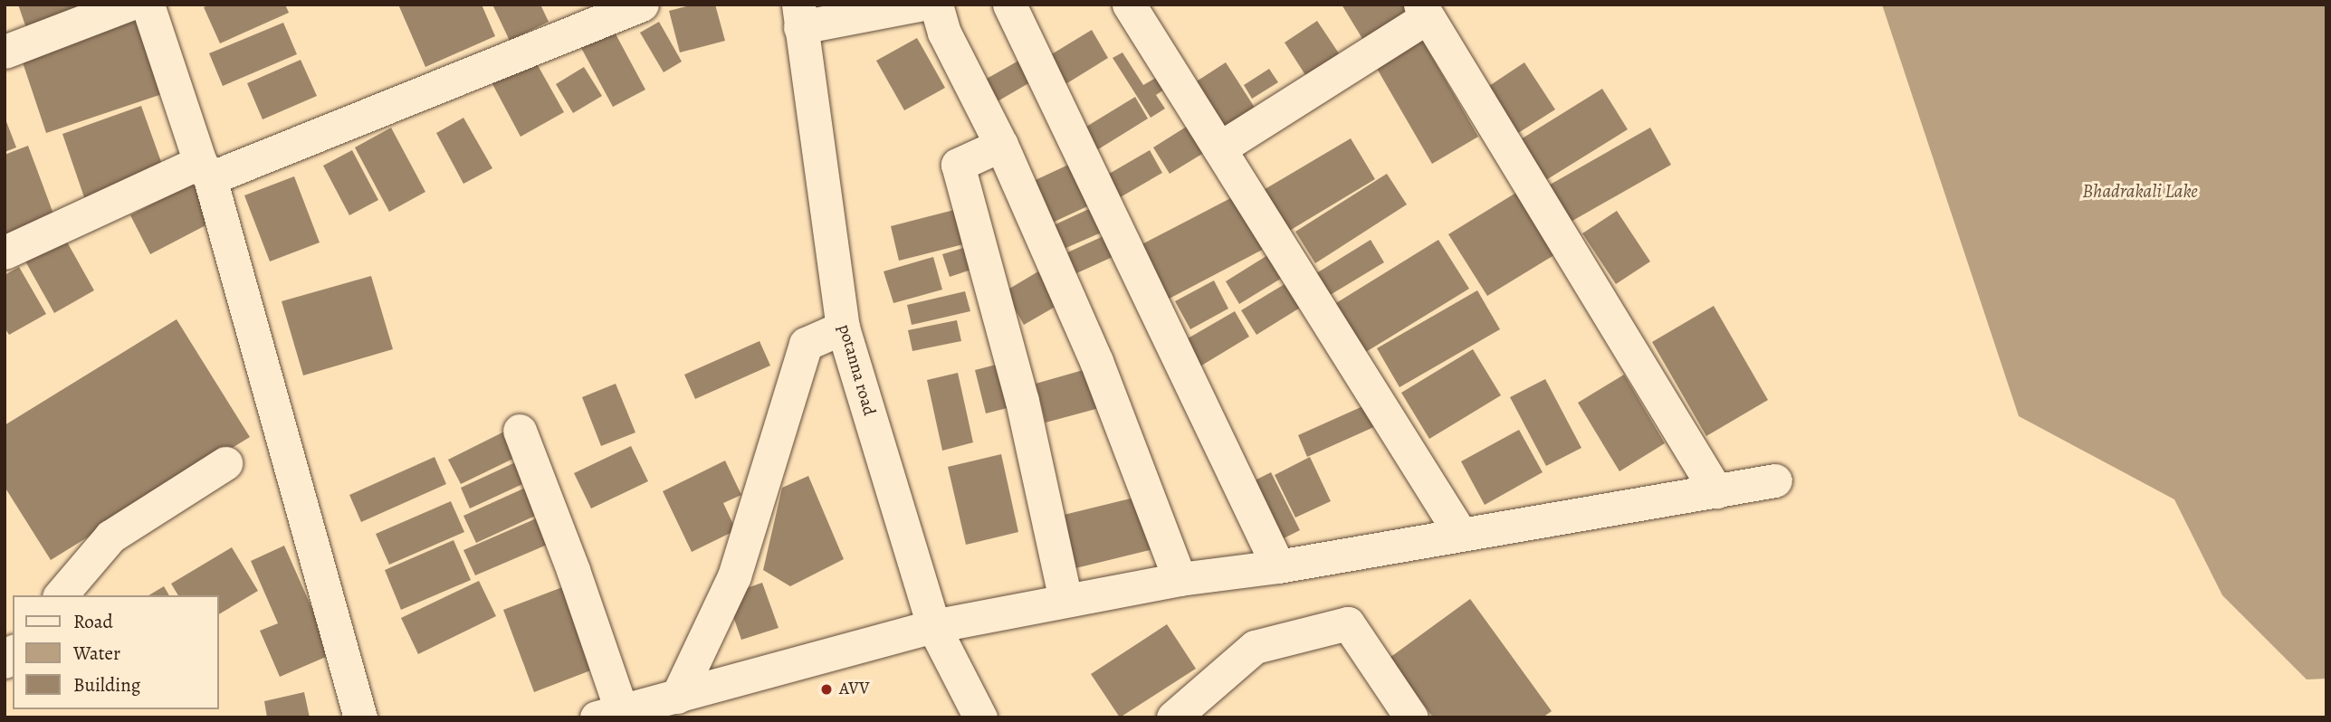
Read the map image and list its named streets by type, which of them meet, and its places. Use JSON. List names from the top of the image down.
{
  "streets": {
    "street": ["potanna road"]
  },
  "water": ["Bhadrakali Lake"],
  "places": ["AVV"],
  "legend": ["Road", "Water", "Building"]
}
